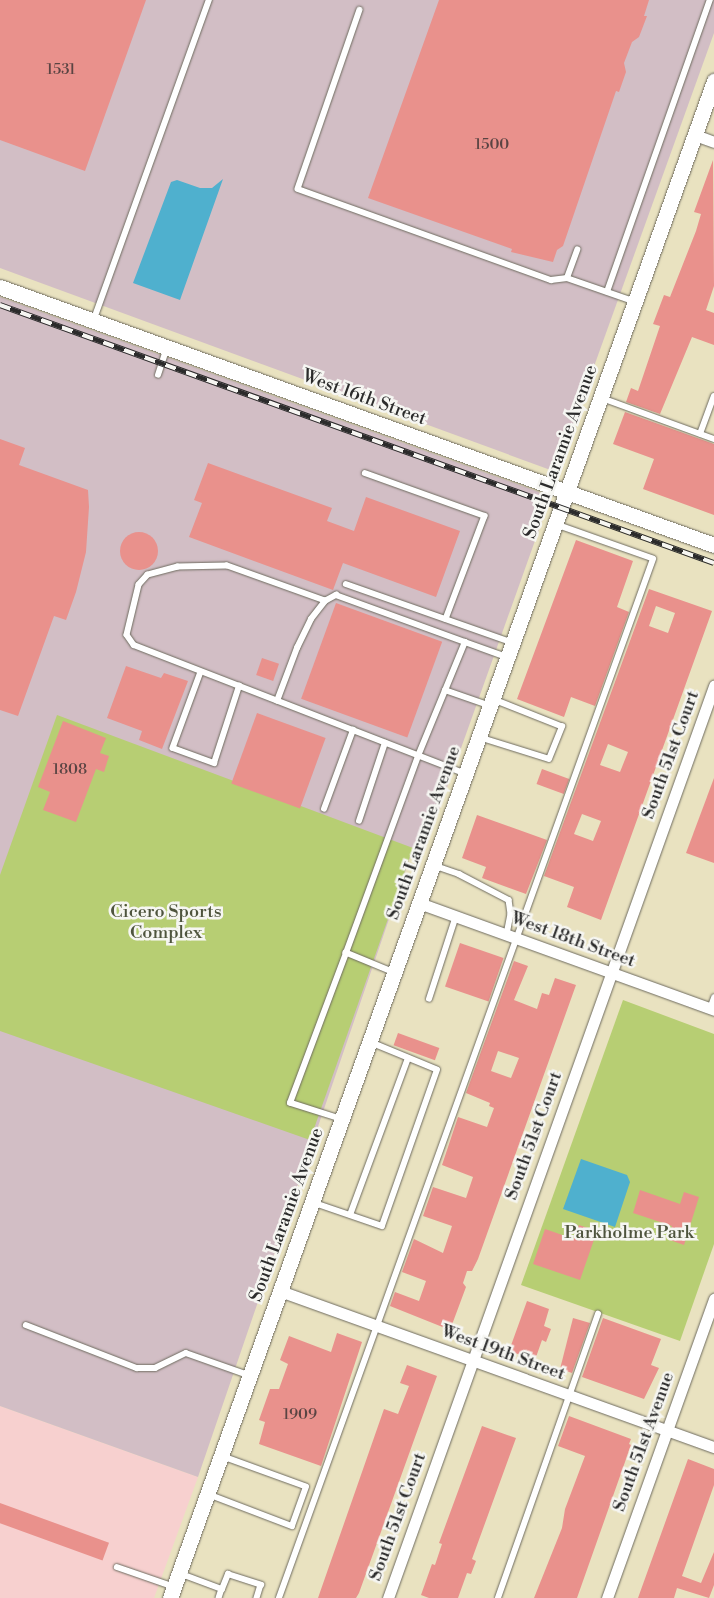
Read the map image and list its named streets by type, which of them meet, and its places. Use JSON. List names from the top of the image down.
{
  "streets": {
    "main road": ["West 16th Street", "South Laramie Avenue"],
    "street": [
      "South 51st Court",
      "West 18th Street",
      "West 19th Street",
      "South 51st Avenue"
    ]
  },
  "crossings": [
    ["West 16th Street", "South Laramie Avenue"],
    ["South Laramie Avenue", "West 18th Street"],
    ["South Laramie Avenue", "West 19th Street"],
    ["South 51st Court", "West 18th Street"],
    ["South 51st Court", "West 19th Street"],
    ["West 19th Street", "South 51st Avenue"]
  ],
  "parks": ["Cicero Sports Complex", "Parkholme Park"],
  "house_numbers": [
    "1531",
    "1500",
    "1808",
    "1909"
  ]
}
